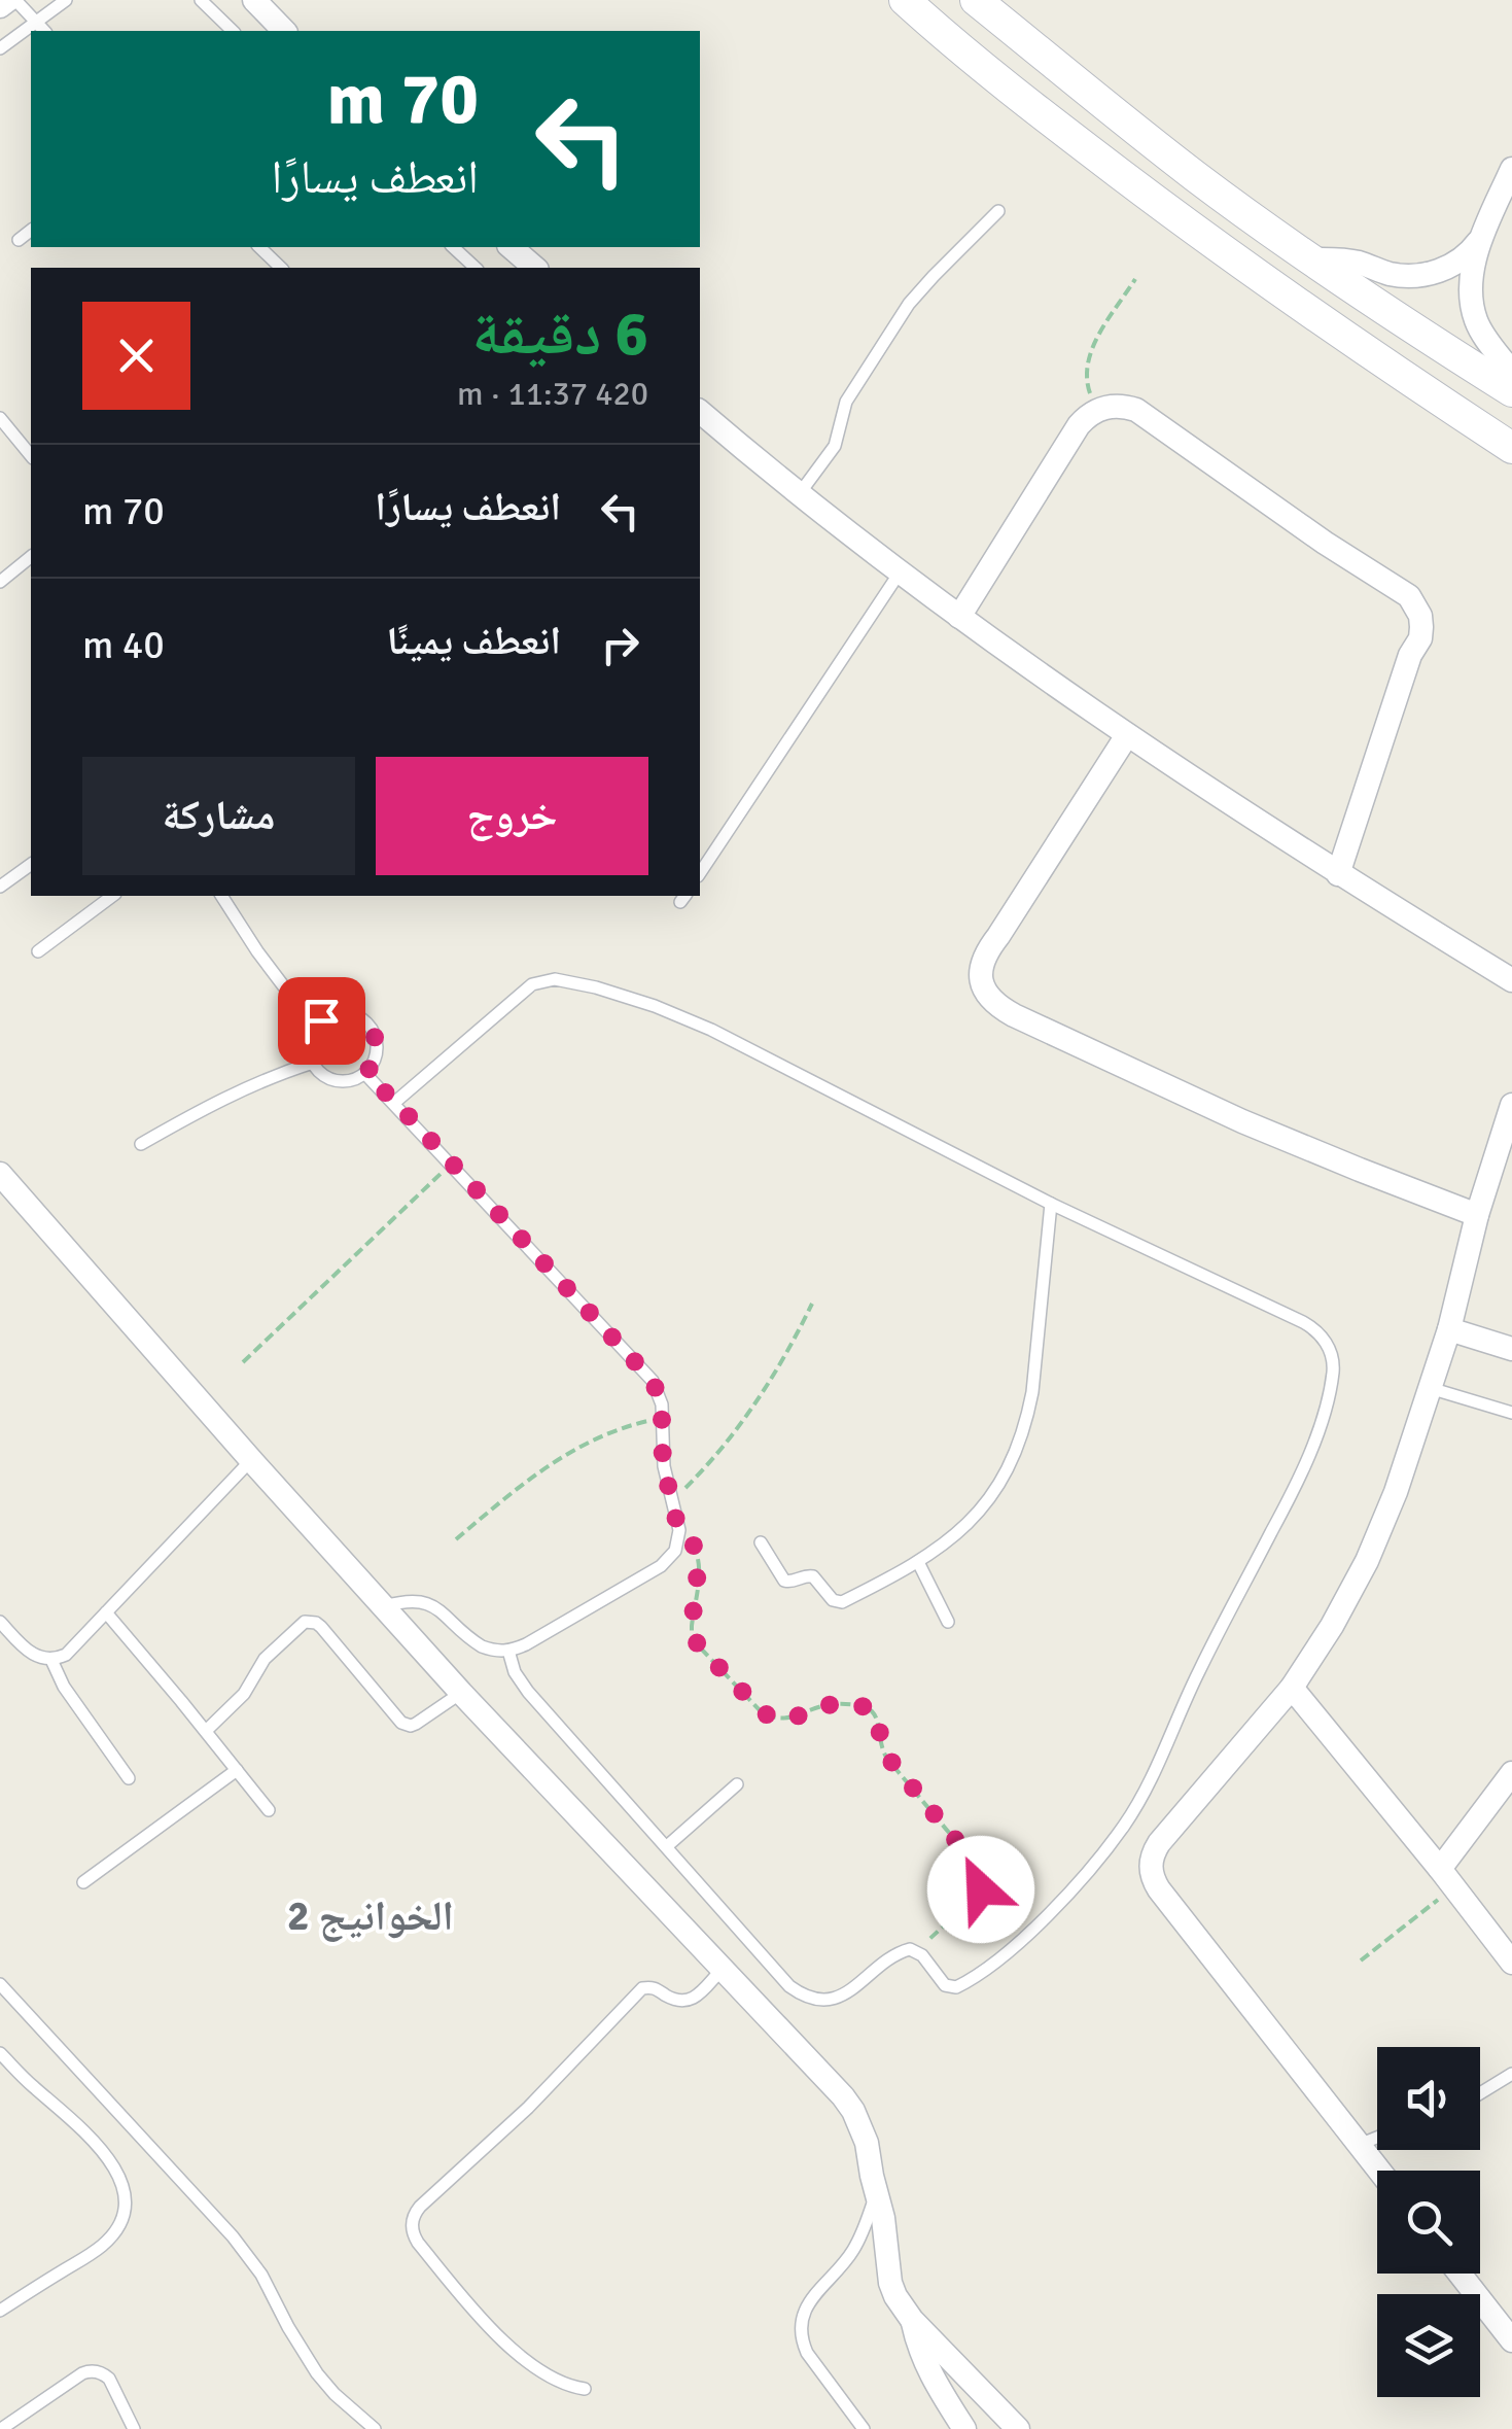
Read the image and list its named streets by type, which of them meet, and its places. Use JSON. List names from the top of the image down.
{
  "districts": ["الخوانيج 2"],
  "page": {
    "turn": ["70 m", "انعطف يسارًا"],
    "heading": ["6 دقيقة", "420 m · 11:37"],
    "list": [
      {
        "name": "انعطف يسارًا",
        "value": "70 m"
      },
      {
        "name": "انعطف يمينًا",
        "value": "40 m"
      }
    ],
    "buttons": ["خروج", "مشاركة"]
  }
}
